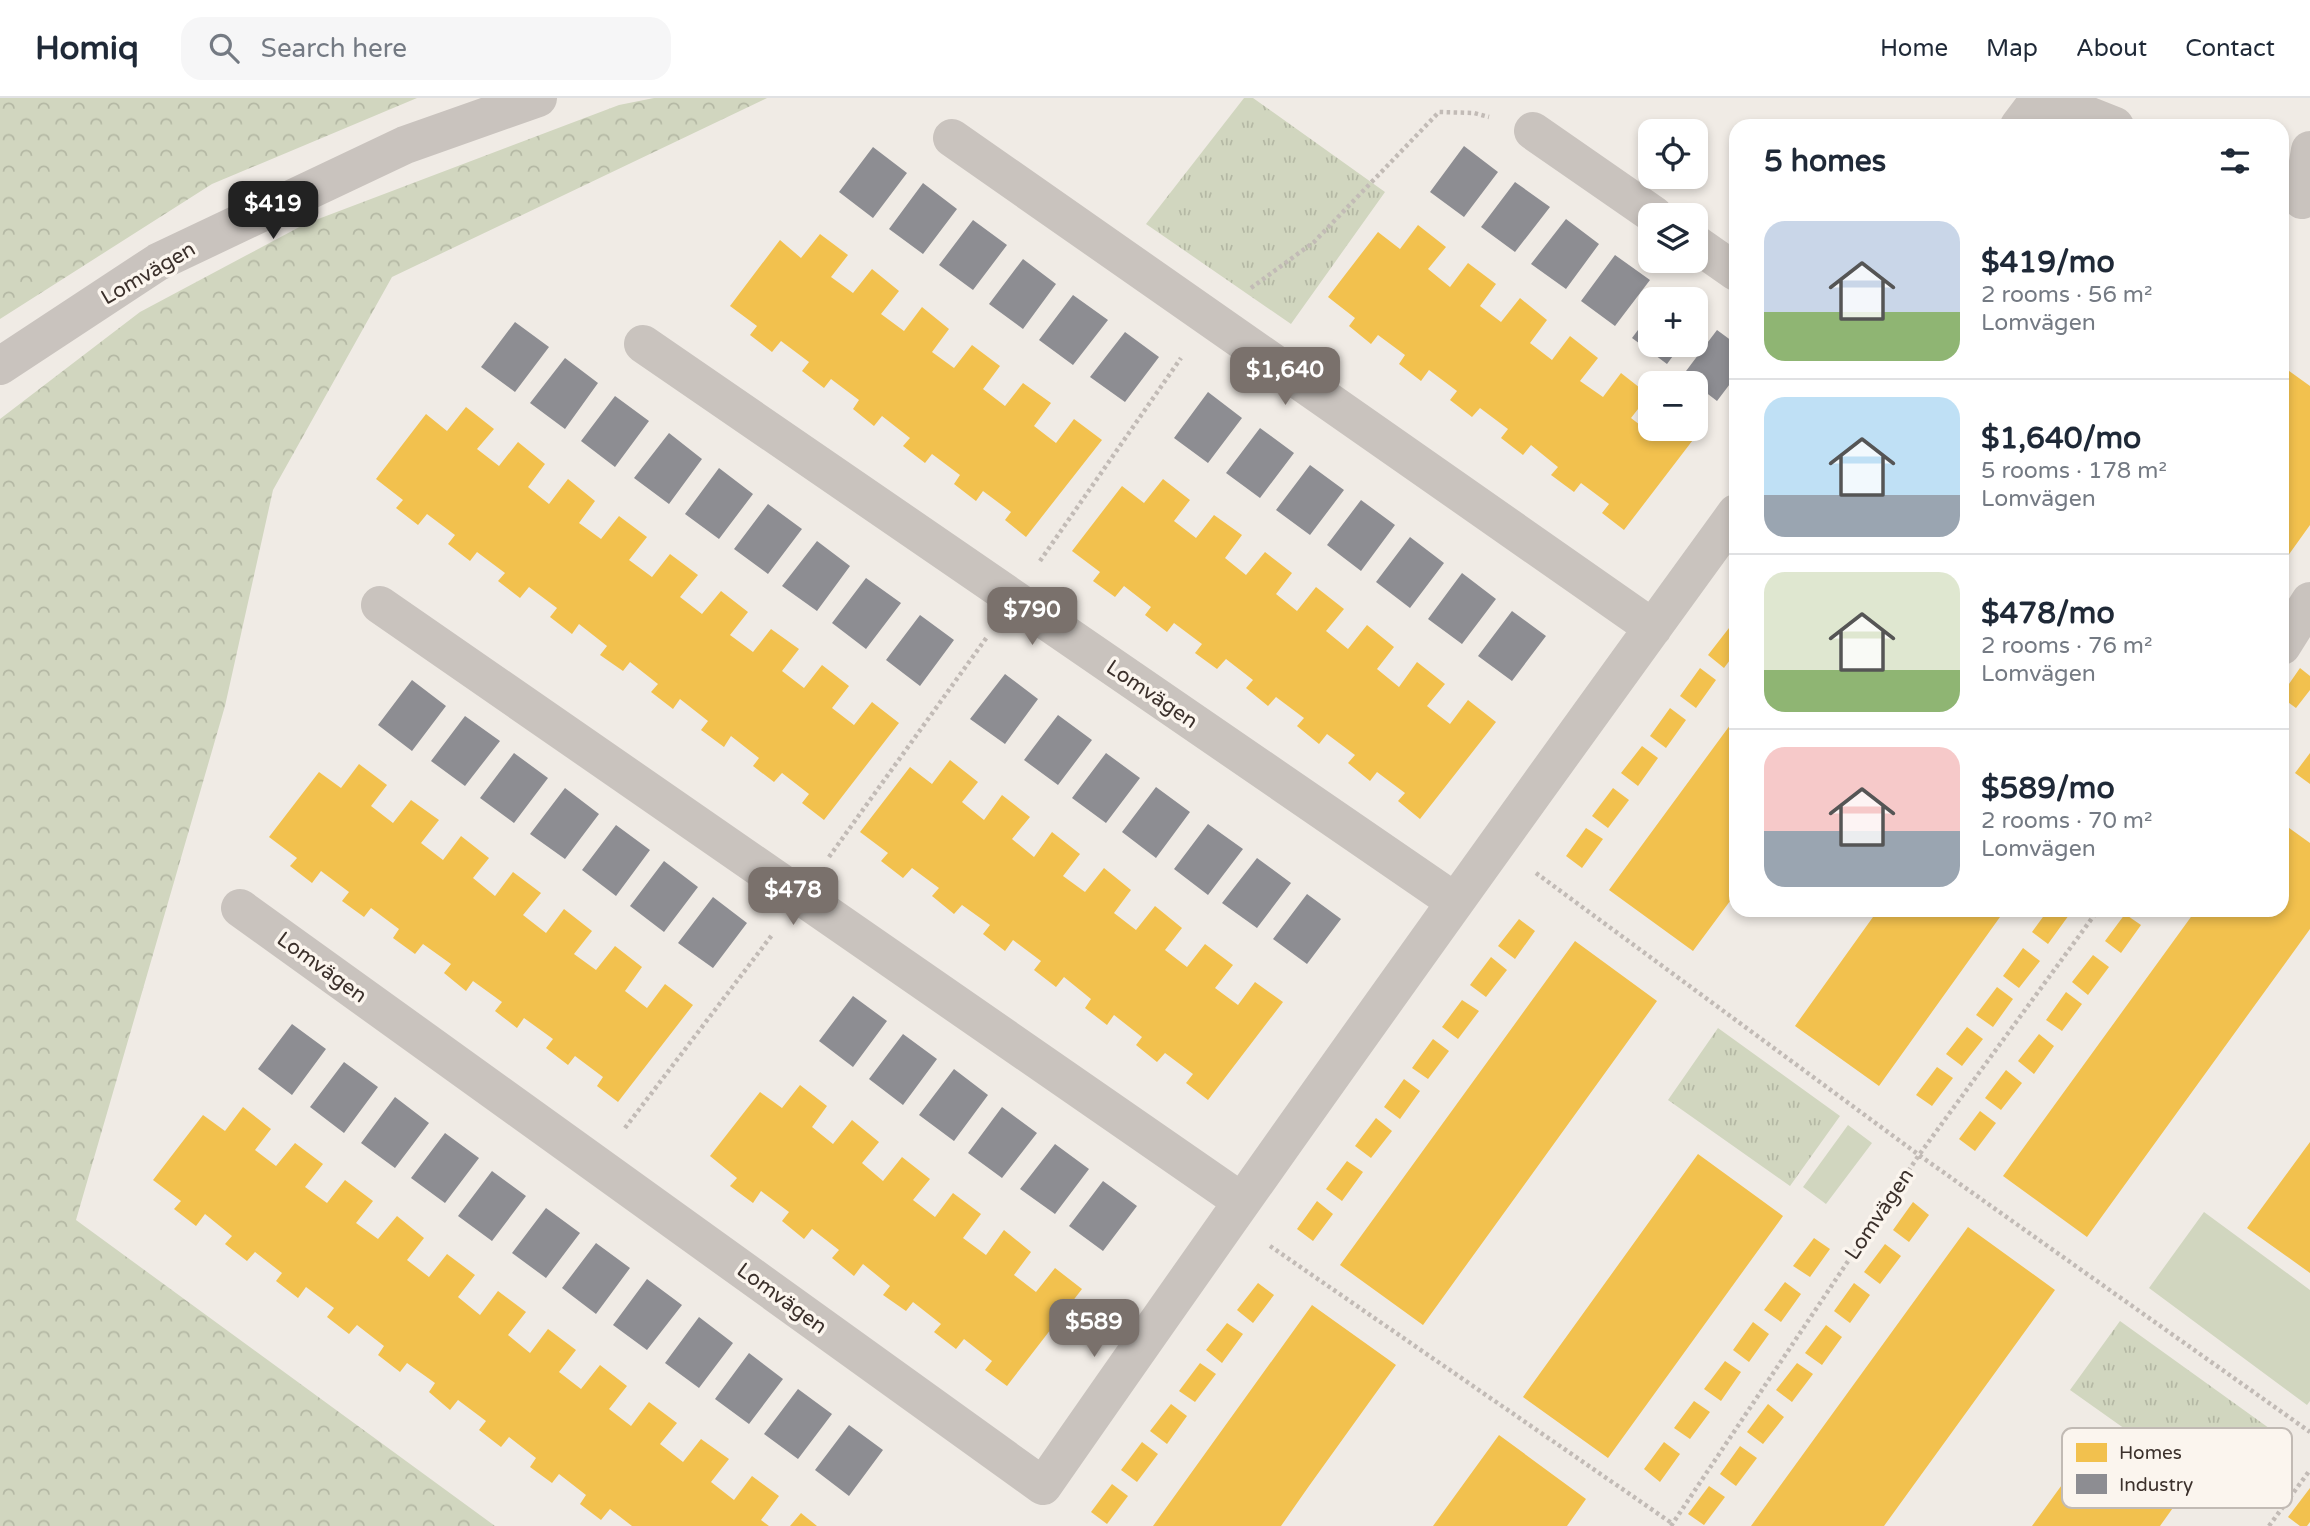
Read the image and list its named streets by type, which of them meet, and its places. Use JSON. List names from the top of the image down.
{
  "streets": {
    "street": ["Lomvägen"]
  },
  "legend": ["Homes", "Industry"],
  "page": {
    "header": "Homiq",
    "search": "Search here",
    "nav": [
      "Home",
      "Map",
      "About",
      "Contact"
    ],
    "map_buttons": ["+", "−"],
    "heading": "5 homes",
    "price": [
      "$419",
      "$1,640",
      "$790",
      "$478",
      "$589"
    ],
    "list": [
      {
        "name": "$419/mo",
        "note": "2 rooms · 56 m² · Lomvägen"
      },
      {
        "name": "$1,640/mo",
        "note": "5 rooms · 178 m² · Lomvägen"
      },
      {
        "name": "$478/mo",
        "note": "2 rooms · 76 m² · Lomvägen"
      },
      {
        "name": "$589/mo",
        "note": "2 rooms · 70 m² · Lomvägen"
      }
    ]
  }
}
